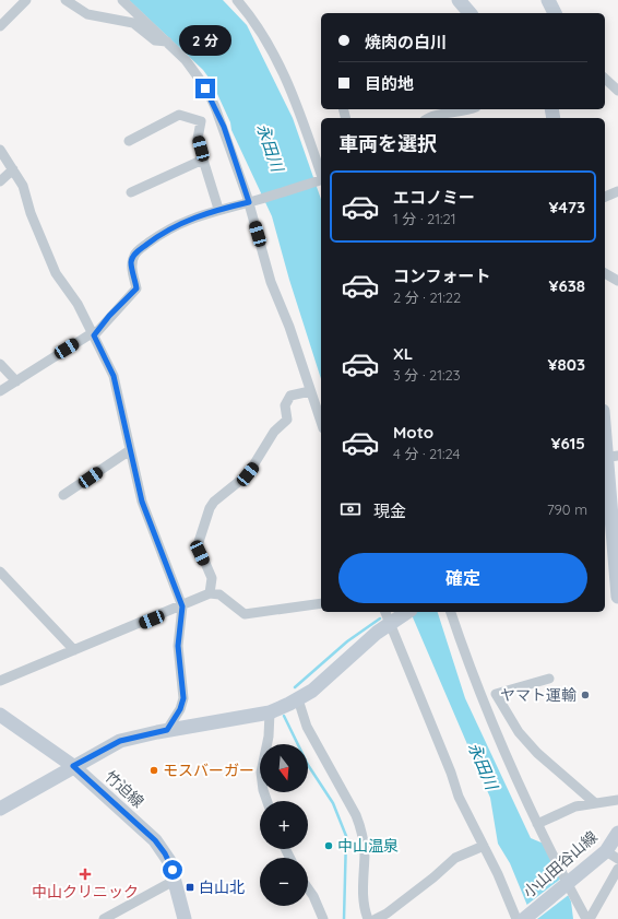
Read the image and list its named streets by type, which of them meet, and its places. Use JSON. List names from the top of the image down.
{
  "streets": {
    "street": ["竹迫線", "小山田谷山線"]
  },
  "water": ["永田川"],
  "places": {
    "other": ["ヤマト運輸", "モスバーガー", "中山温泉"],
    "health": ["中山クリニック"],
    "transit": ["白山北"]
  },
  "north": "bottom",
  "page": {
    "banner": ["焼肉の白川", "目的地"],
    "bubble": "2 分",
    "heading": "車両を選択",
    "list": [
      {
        "name": "エコノミー",
        "note": "1 分 · 21:21",
        "value": "¥473"
      },
      {
        "name": "コンフォート",
        "note": "2 分 · 21:22",
        "value": "¥638"
      },
      {
        "name": "XL",
        "note": "3 分 · 21:23",
        "value": "¥803"
      },
      {
        "name": "Moto",
        "note": "4 分 · 21:24",
        "value": "¥615"
      }
    ],
    "pay": ["現金", "790 m"],
    "buttons": "確定",
    "map_buttons": ["+", "−"]
  }
}
